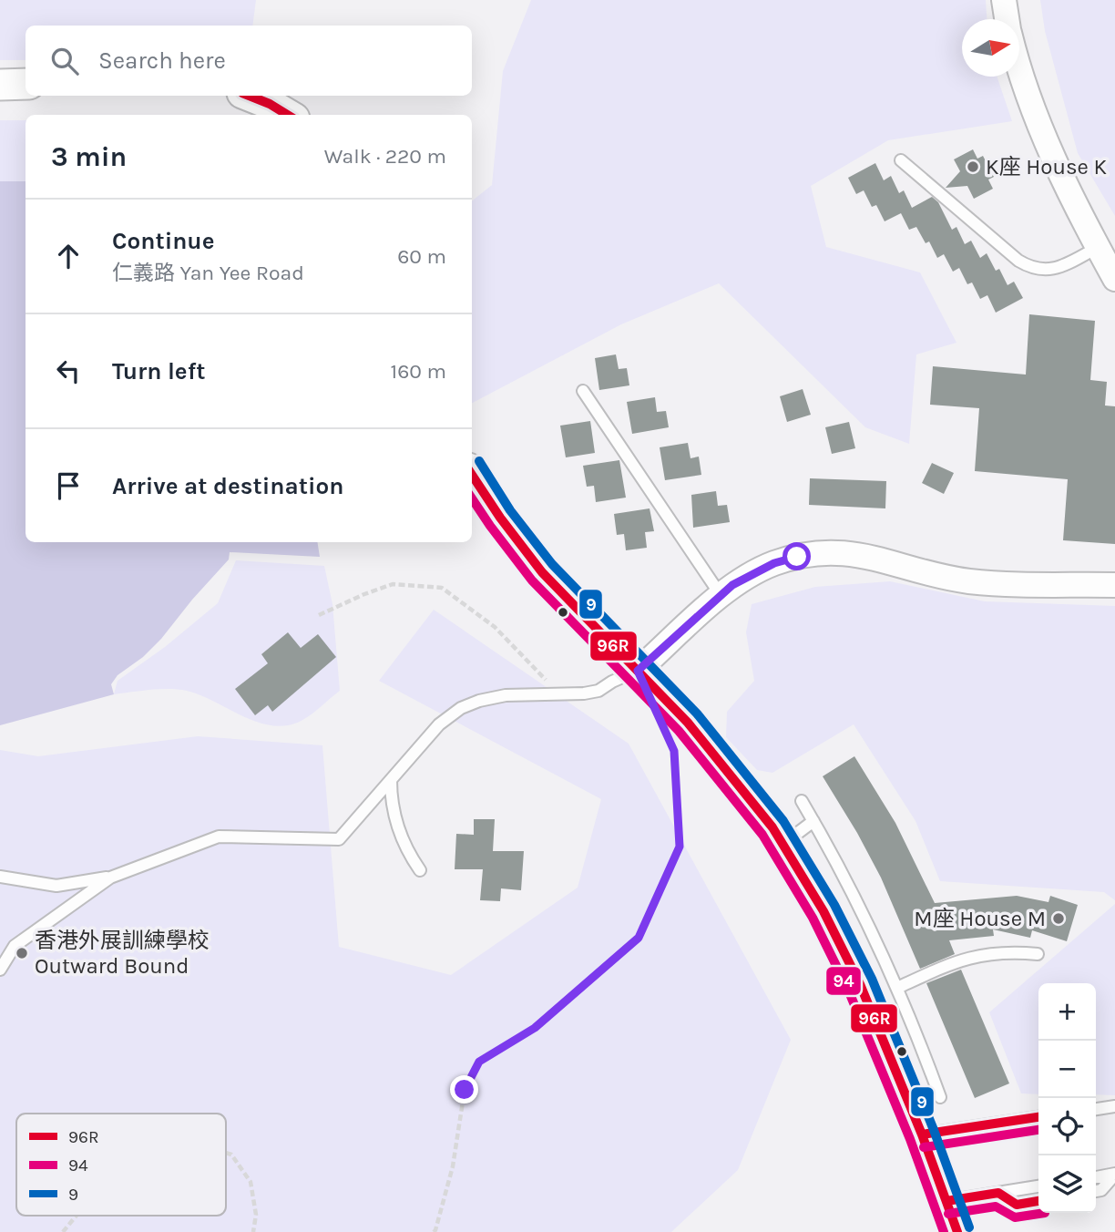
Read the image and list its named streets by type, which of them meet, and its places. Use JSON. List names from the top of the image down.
{
  "places": ["K座 House K", "M座 House M", "香港外展訓練學校 Outward Bound"],
  "lines": ["transit line 96R", "transit line 9", "transit line 94"],
  "legend": ["96R", "94", "9"],
  "north": "right",
  "page": {
    "search": "Search here",
    "heading": ["3 min", "Walk · 220 m"],
    "list": [
      ["Continue", "仁義路 Yan Yee Road", "60 m"],
      ["Turn left", "160 m"],
      "Arrive at destination"
    ],
    "map_buttons": ["+", "−"]
  }
}
